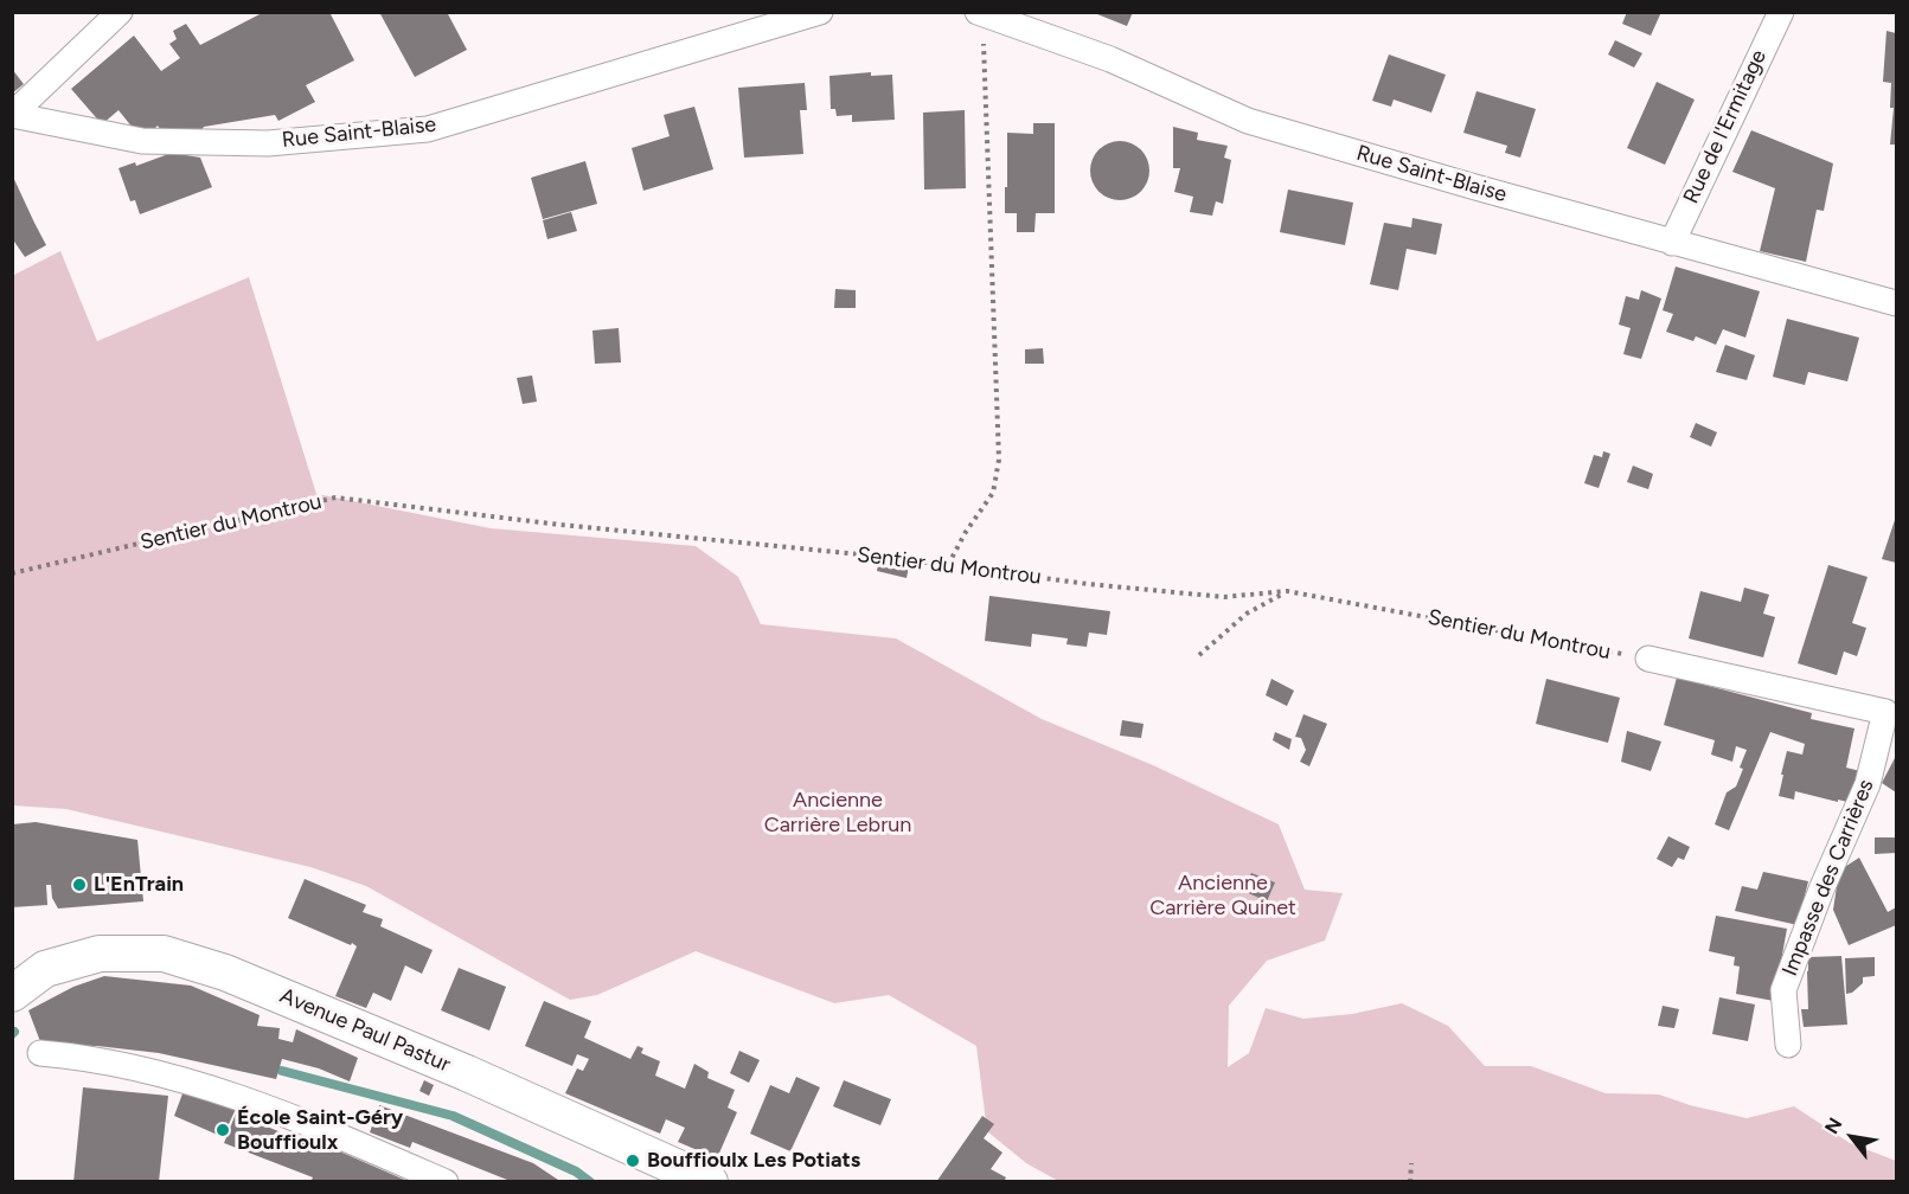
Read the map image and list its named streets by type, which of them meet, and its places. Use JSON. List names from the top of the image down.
{
  "streets": {
    "main road": ["Avenue Paul Pastur"],
    "street": ["Rue de l'Ermitage", "Rue Saint-Blaise", "Impasse des Carrières"],
    "path": ["Sentier du Montrou"]
  },
  "crossings": [
    ["Rue de l'Ermitage", "Rue Saint-Blaise"]
  ],
  "parks": ["Ancienne Carrière Lebrun", "Ancienne Carrière Quinet"],
  "places": ["L'EnTrain", "École Saint-Géry Bouffioulx", "Bouffioulx Les Potiats"],
  "north": "top left"
}
